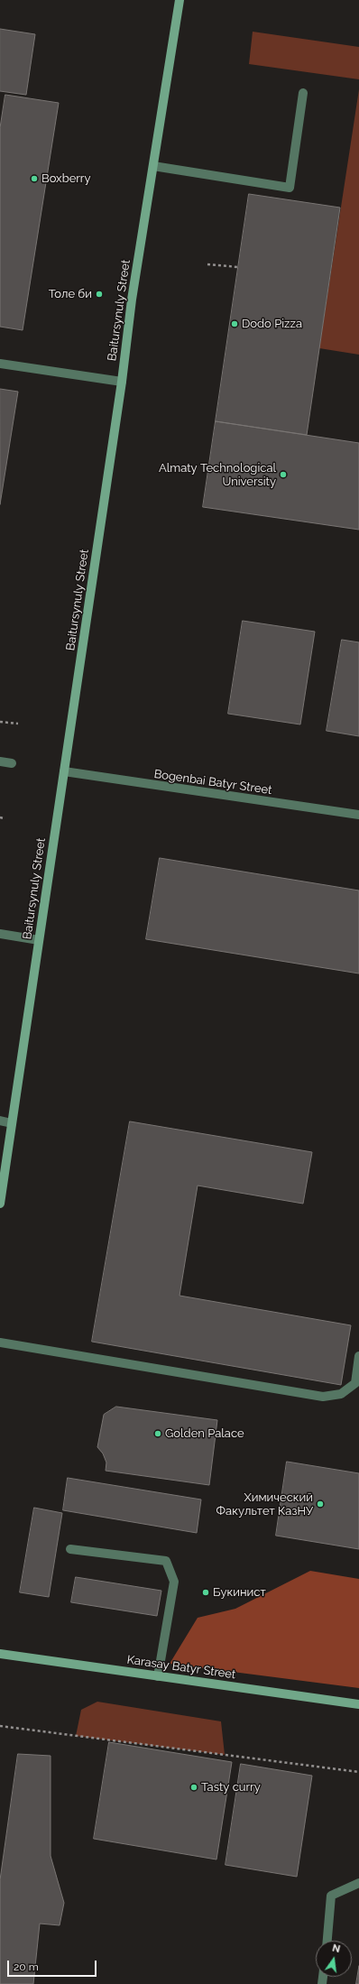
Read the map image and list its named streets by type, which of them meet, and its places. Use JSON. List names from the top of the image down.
{
  "streets": {
    "main road": ["Baitursynuly Street", "Karasay Batyr Street"],
    "street": ["Bogenbai Batyr Street"]
  },
  "crossings": [
    ["Baitursynuly Street", "Bogenbai Batyr Street"]
  ],
  "places": [
    "Boxberry",
    "Толе би",
    "Dodo Pizza",
    "Almaty Technological University",
    "Golden Palace",
    "Химический Факультет КазНУ",
    "Букинист",
    "Tasty curry"
  ],
  "scale_bar": "20 m",
  "north": "top"
}
